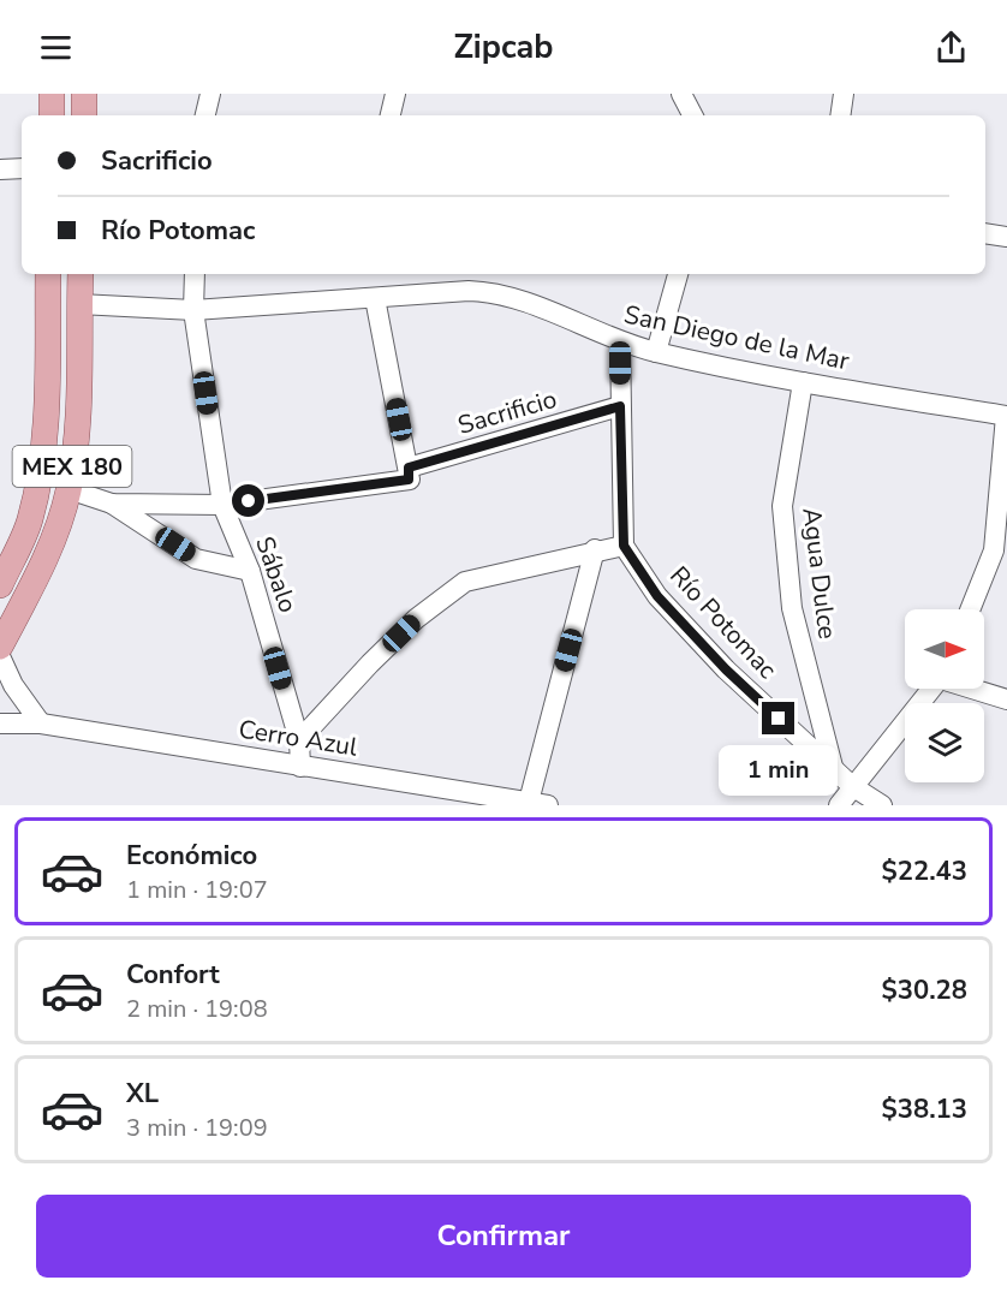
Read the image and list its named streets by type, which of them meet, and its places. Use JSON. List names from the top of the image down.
{
  "streets": {
    "main road": ["MEX 180"],
    "street": [
      "San Diego de la Mar",
      "Sacrificio",
      "Agua Dulce",
      "Sábalo",
      "Río Potomac",
      "Cerro Azul"
    ]
  },
  "crossings": [
    ["San Diego de la Mar", "MEX 180"],
    ["San Diego de la Mar", "Agua Dulce"],
    ["San Diego de la Mar", "Sábalo"],
    ["Sacrificio", "MEX 180"],
    ["Sacrificio", "Sábalo"],
    ["Agua Dulce", "Río Potomac"],
    ["Sábalo", "Cerro Azul"]
  ],
  "north": "right",
  "page": {
    "header": "Zipcab",
    "banner": ["Sacrificio", "Río Potomac"],
    "bubble": "1 min",
    "list": [
      {
        "name": "Económico",
        "note": "1 min · 19:07",
        "value": "$22.43"
      },
      {
        "name": "Confort",
        "note": "2 min · 19:08",
        "value": "$30.28"
      },
      {
        "name": "XL",
        "note": "3 min · 19:09",
        "value": "$38.13"
      }
    ],
    "buttons": "Confirmar"
  }
}
